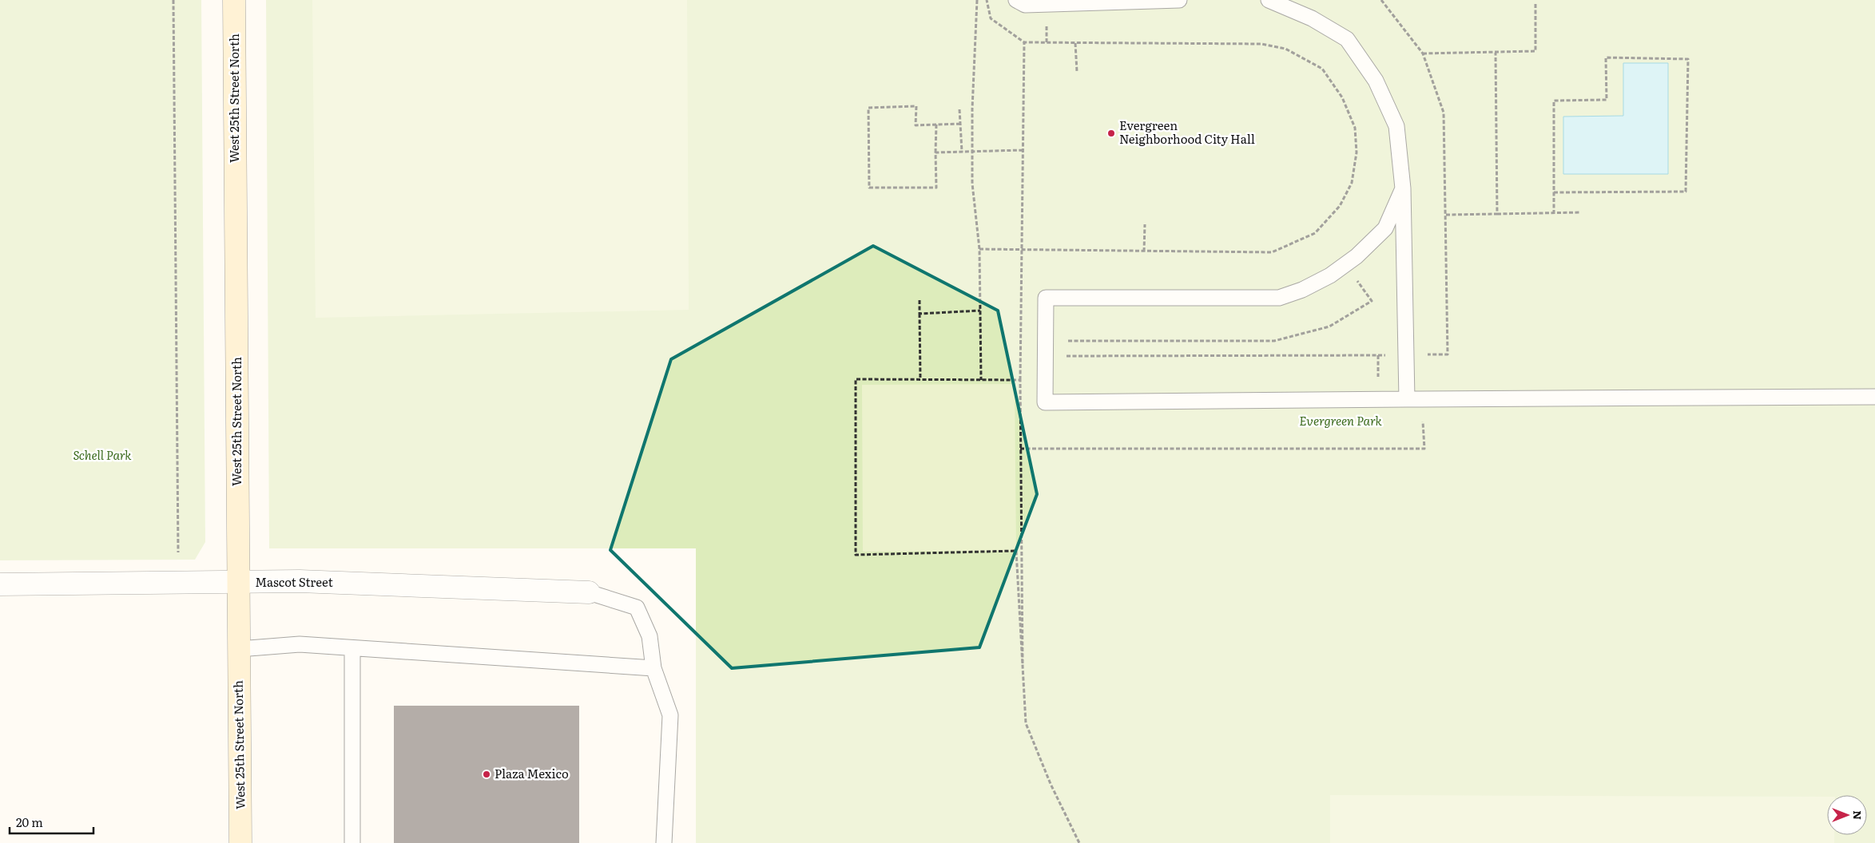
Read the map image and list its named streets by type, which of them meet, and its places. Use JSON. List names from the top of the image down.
{
  "streets": {
    "main road": ["West 25th Street North"],
    "street": ["Mascot Street"]
  },
  "crossings": [
    ["West 25th Street North", "Mascot Street"]
  ],
  "parks": ["Evergreen Park", "Schell Park"],
  "places": ["Evergreen Neighborhood City Hall", "Plaza Mexico"],
  "scale_bar": "20 m",
  "north": "right"
}
